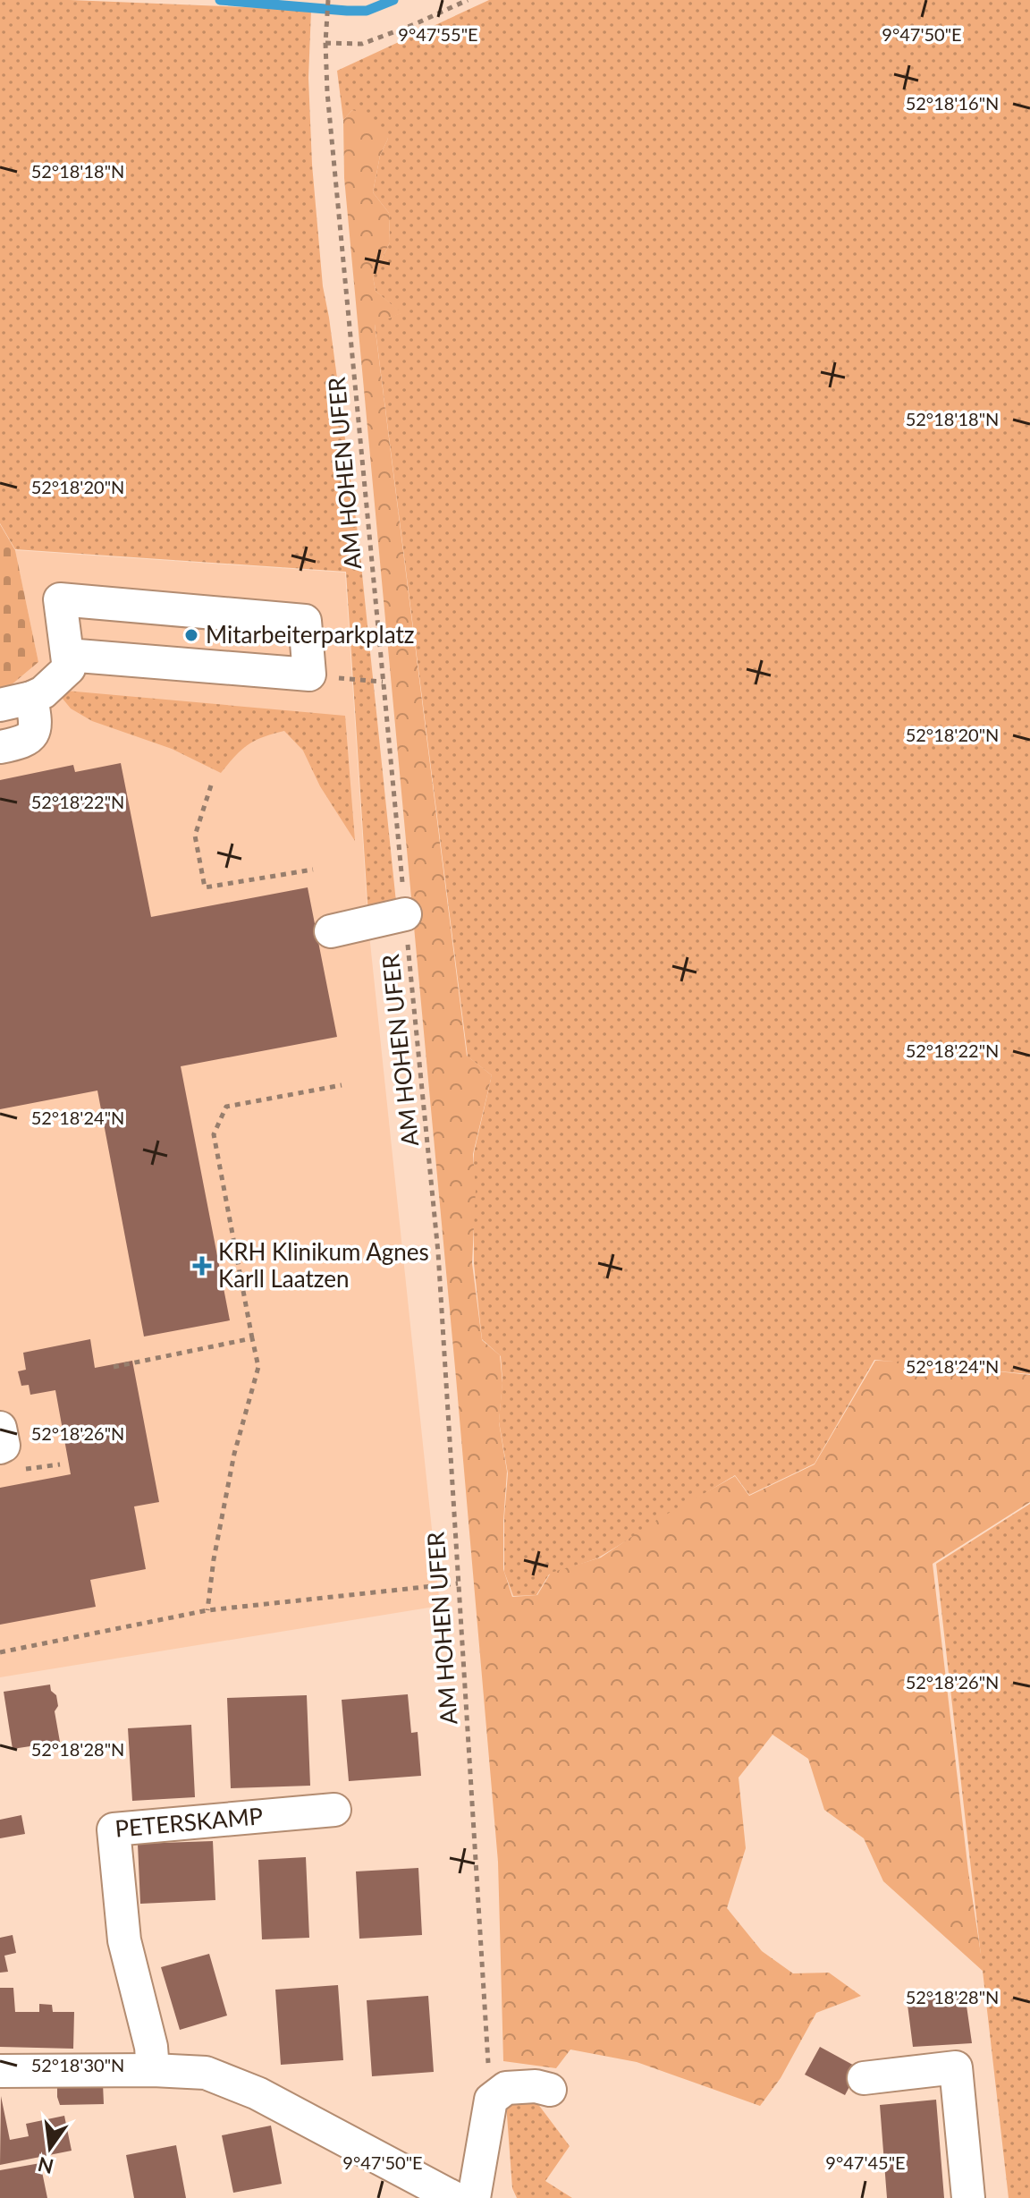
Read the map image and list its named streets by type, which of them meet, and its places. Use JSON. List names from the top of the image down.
{
  "streets": {
    "street": ["PETERSKAMP"],
    "path": ["AM HOHEN UFER"]
  },
  "places": {
    "other": ["Mitarbeiterparkplatz"],
    "health": ["KRH Klinikum Agnes Karll Laatzen"]
  },
  "north": "bottom",
  "coordinates": [
    "9°47'55\"E",
    "9°47'50\"E",
    "52°18'16\"N",
    "52°18'18\"N",
    "52°18'20\"N",
    "52°18'22\"N",
    "52°18'24\"N",
    "52°18'26\"N",
    "52°18'28\"N",
    "52°18'30\"N",
    "9°47'45\"E"
  ]
}
